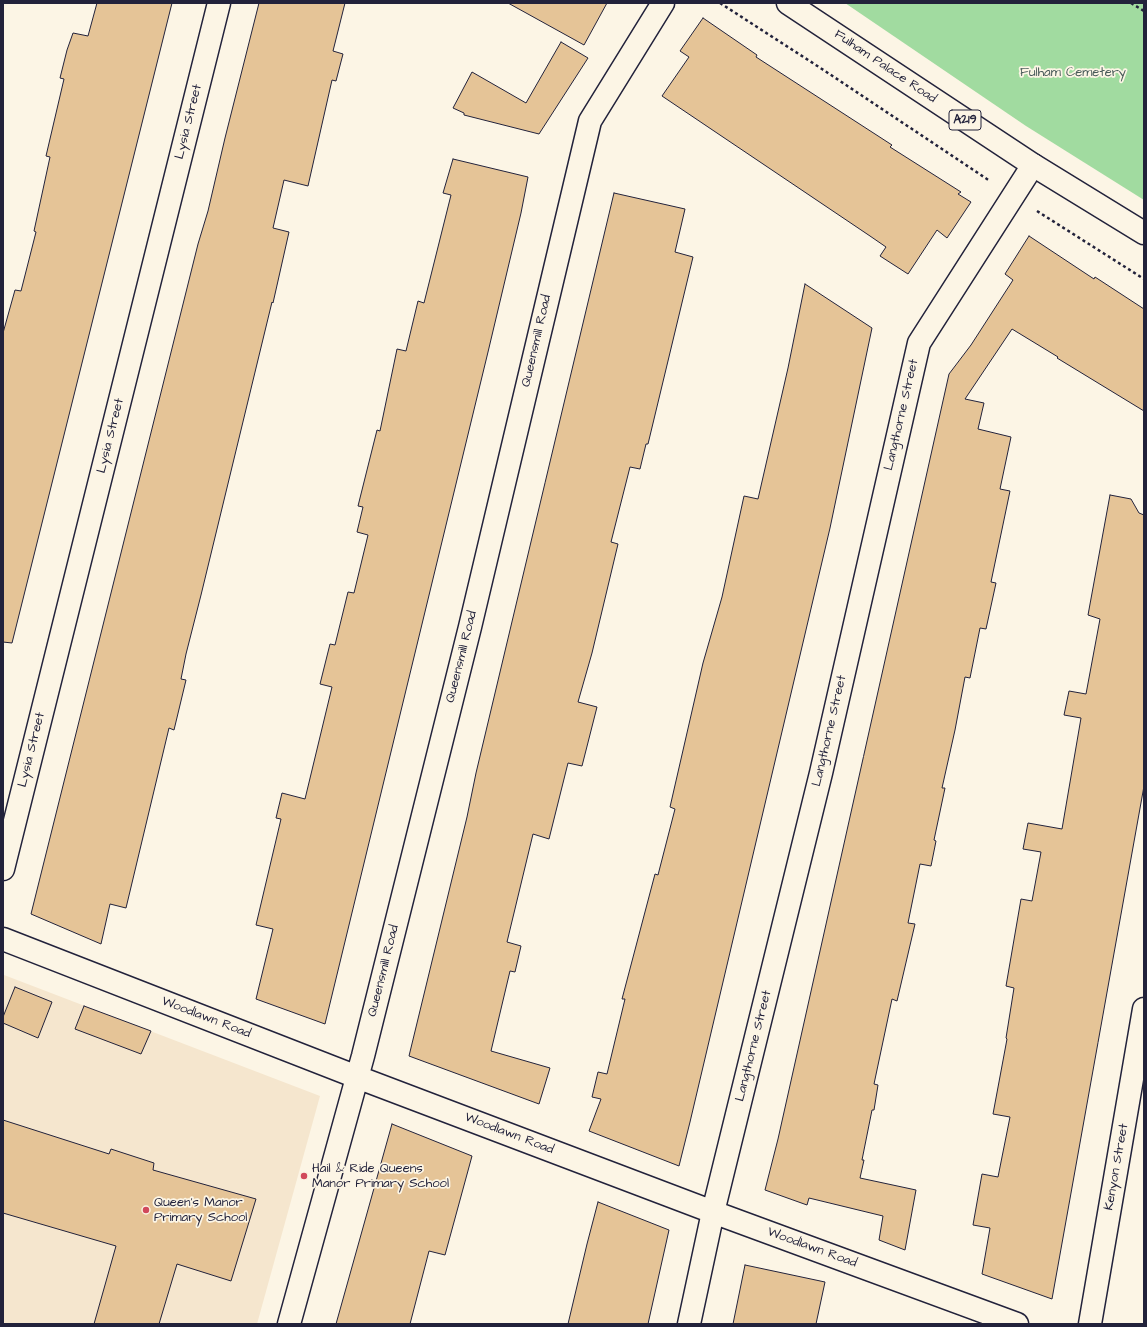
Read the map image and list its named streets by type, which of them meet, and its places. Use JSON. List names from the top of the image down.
{
  "streets": {
    "street": [
      "Fulham Palace Road",
      "A219",
      "Lysia Street",
      "Queensmill Road",
      "Langthorne Street",
      "Woodlawn Road",
      "Kenyon Street"
    ]
  },
  "crossings": [
    ["Fulham Palace Road", "Langthorne Street"],
    ["Queensmill Road", "Woodlawn Road"],
    ["Langthorne Street", "Woodlawn Road"]
  ],
  "parks": ["Fulham Cemetery"],
  "places": ["Hail & Ride Queens Manor Primary School", "Queen's Manor Primary School"]
}
